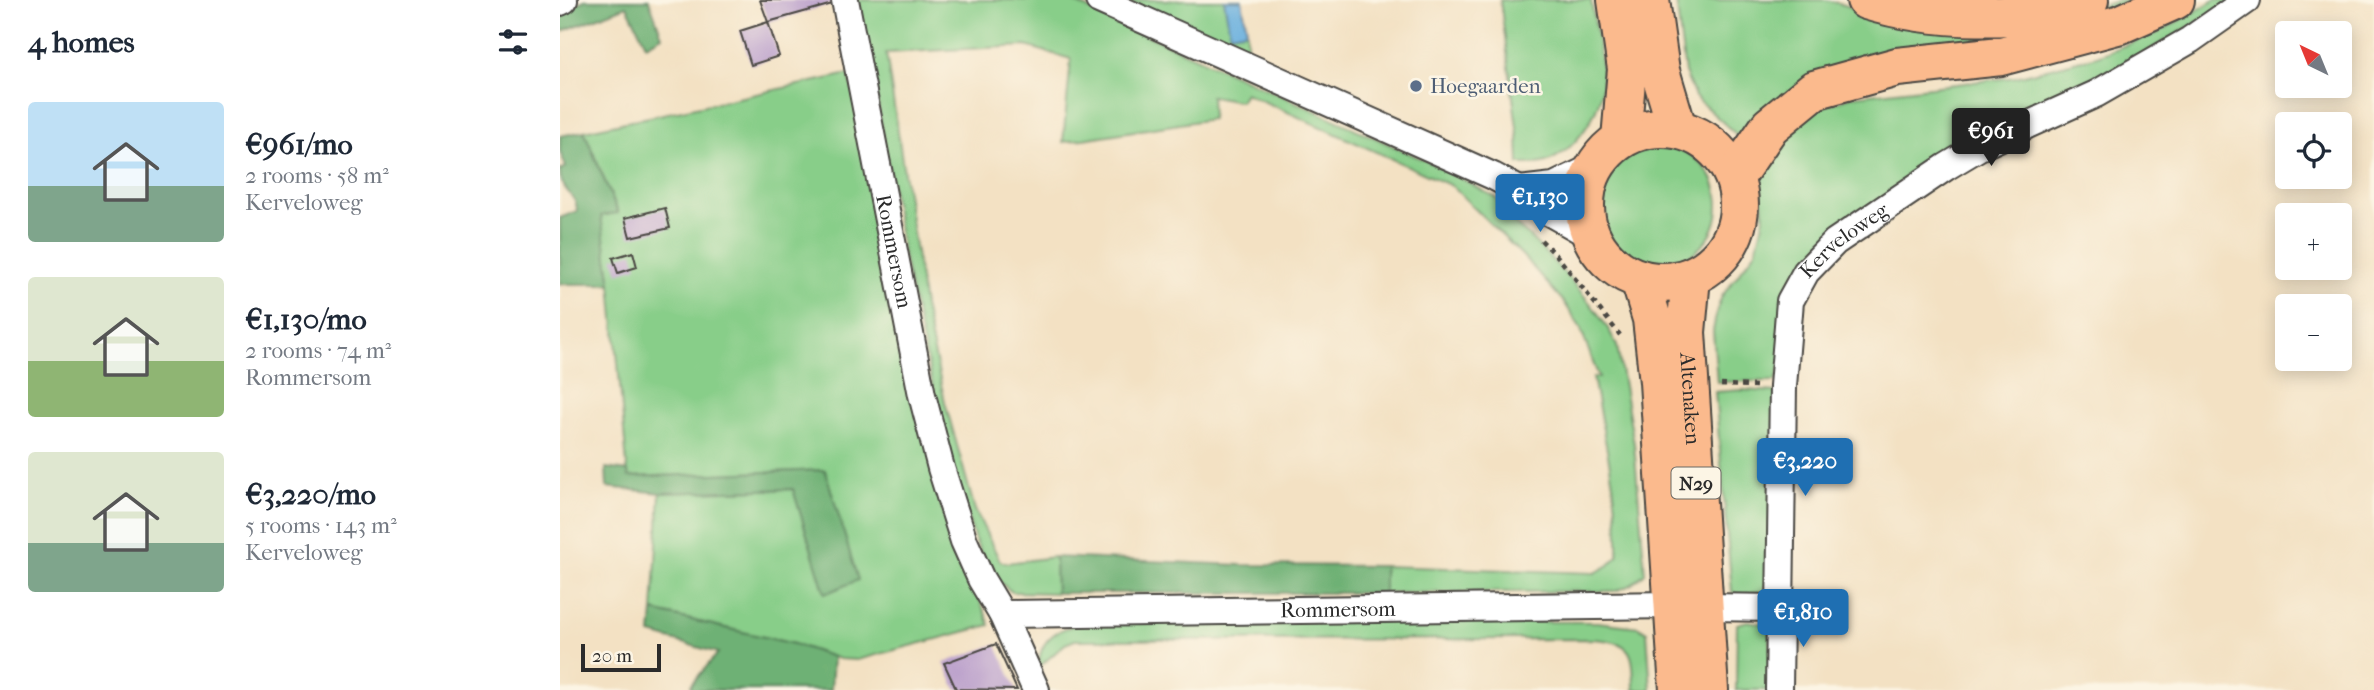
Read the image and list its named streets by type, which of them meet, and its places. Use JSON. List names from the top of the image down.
{
  "streets": {
    "main road": ["Altenaken", "N29"],
    "street": ["Kerveloweg", "Rommersom"]
  },
  "crossings": [
    ["Kerveloweg", "Rommersom"],
    ["Rommersom", "Altenaken"]
  ],
  "places": ["Hoegaarden"],
  "scale_bar": "20 m",
  "north": "top left",
  "page": {
    "heading": "4 homes",
    "map_buttons": ["+", "−"],
    "list": [
      {
        "name": "€961/mo",
        "note": "2 rooms · 58 m² · Kerveloweg"
      },
      {
        "name": "€1,130/mo",
        "note": "2 rooms · 74 m² · Rommersom"
      },
      {
        "name": "€3,220/mo",
        "note": "5 rooms · 143 m² · Kerveloweg"
      }
    ],
    "price": [
      "€961",
      "€1,130",
      "€3,220",
      "€1,810"
    ],
    "scale": "20 m"
  }
}
